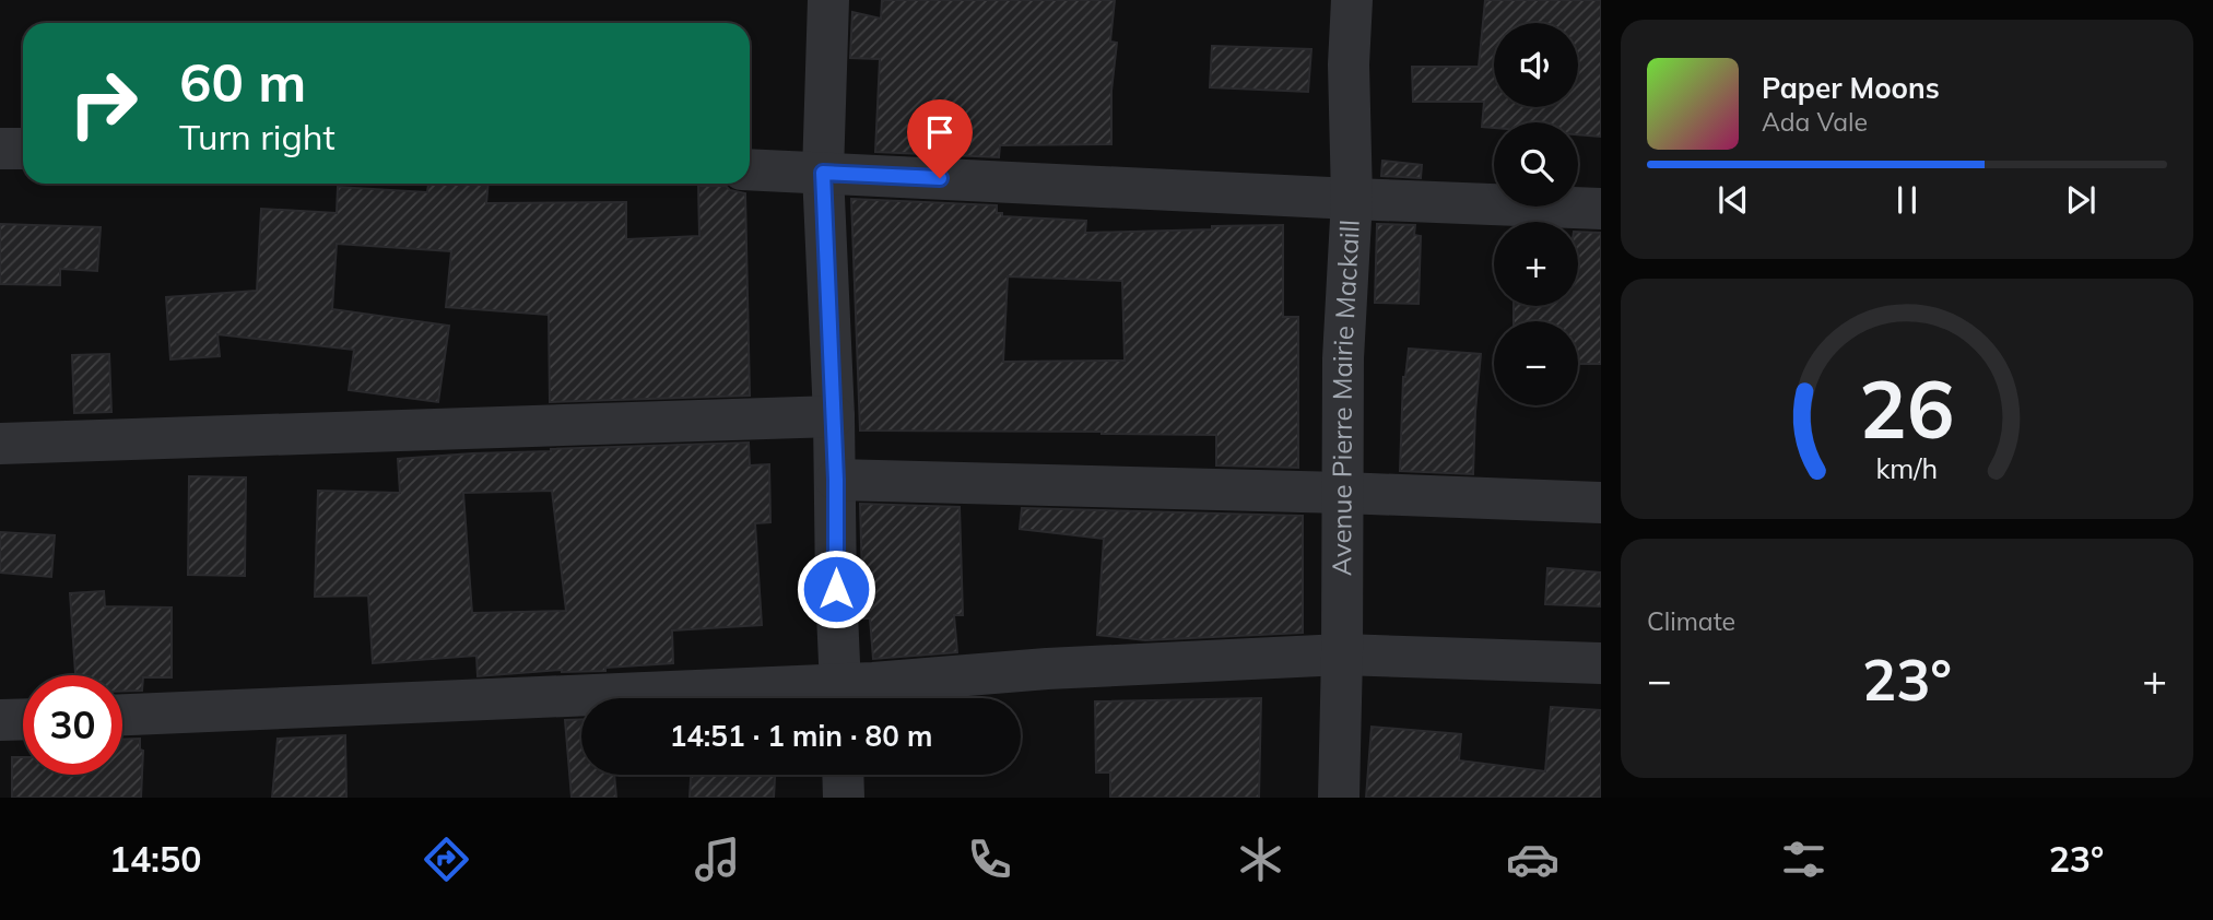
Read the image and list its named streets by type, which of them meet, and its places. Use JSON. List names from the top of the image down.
{
  "streets": {
    "street": ["Avenue Pierre Mairie Mackaill"]
  },
  "page": {
    "map_buttons": ["+", "−"],
    "turn": ["60 m", "Turn right"],
    "song": ["Paper Moons", "Ada Vale"],
    "tile": "Climate",
    "heat": ["−", "23°", "+"],
    "limit": "30",
    "trip": "14:51 · 1 min · 80 m",
    "tabs": ["14:50", "23°"],
    "gauge": ["26", "km/h"]
  }
}
